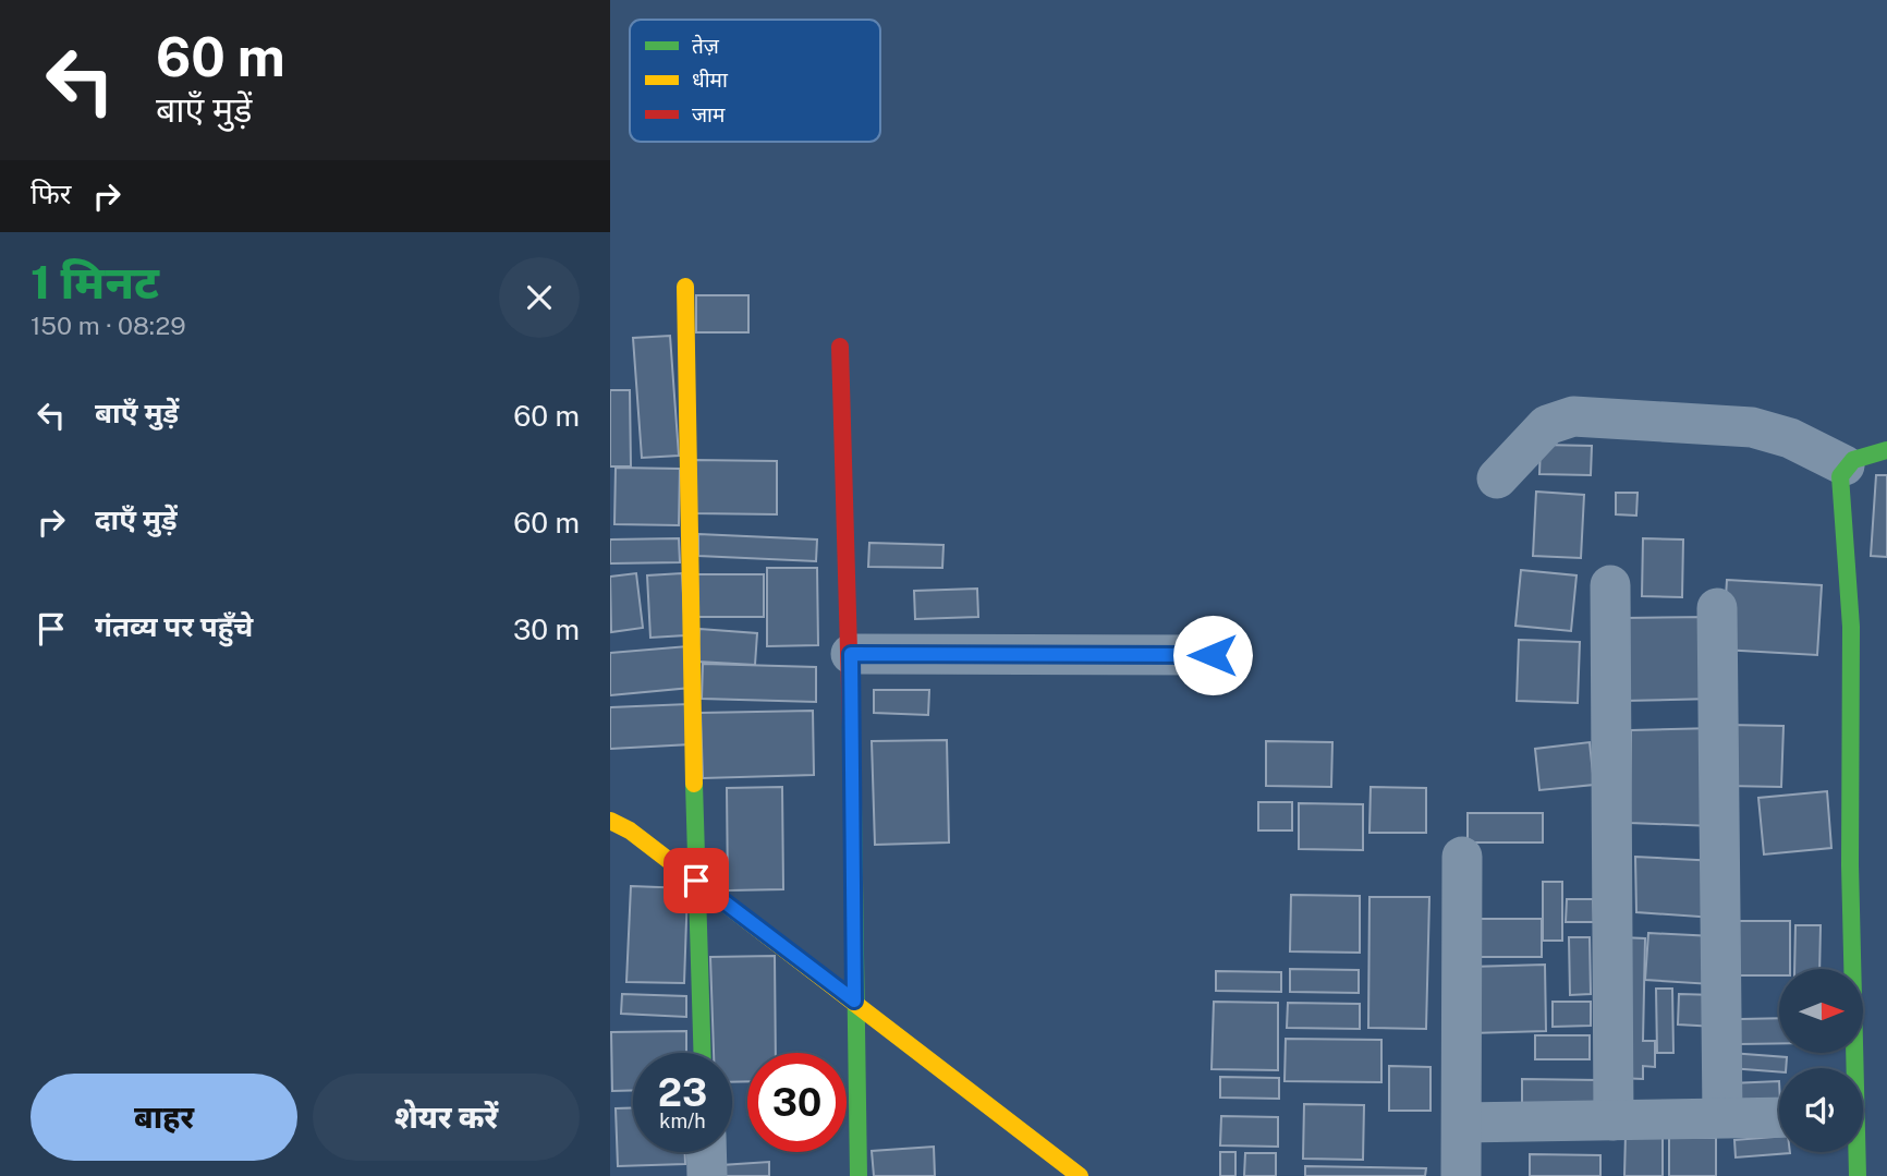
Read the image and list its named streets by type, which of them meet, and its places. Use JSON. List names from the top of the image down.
{
  "legend": ["तेज़", "धीमा", "जाम"],
  "north": "right",
  "page": {
    "turn": ["60 m", "बाएँ मुड़ें"],
    "then": "फिर",
    "heading": ["1 मिनट", "150 m · 08:29"],
    "list": [
      {
        "name": "बाएँ मुड़ें",
        "value": "60 m"
      },
      {
        "name": "दाएँ मुड़ें",
        "value": "60 m"
      },
      {
        "name": "गंतव्य पर पहुँचे",
        "value": "30 m"
      }
    ],
    "speed": "23 km/h",
    "limit": "30",
    "buttons": ["बाहर", "शेयर करें"]
  }
}
